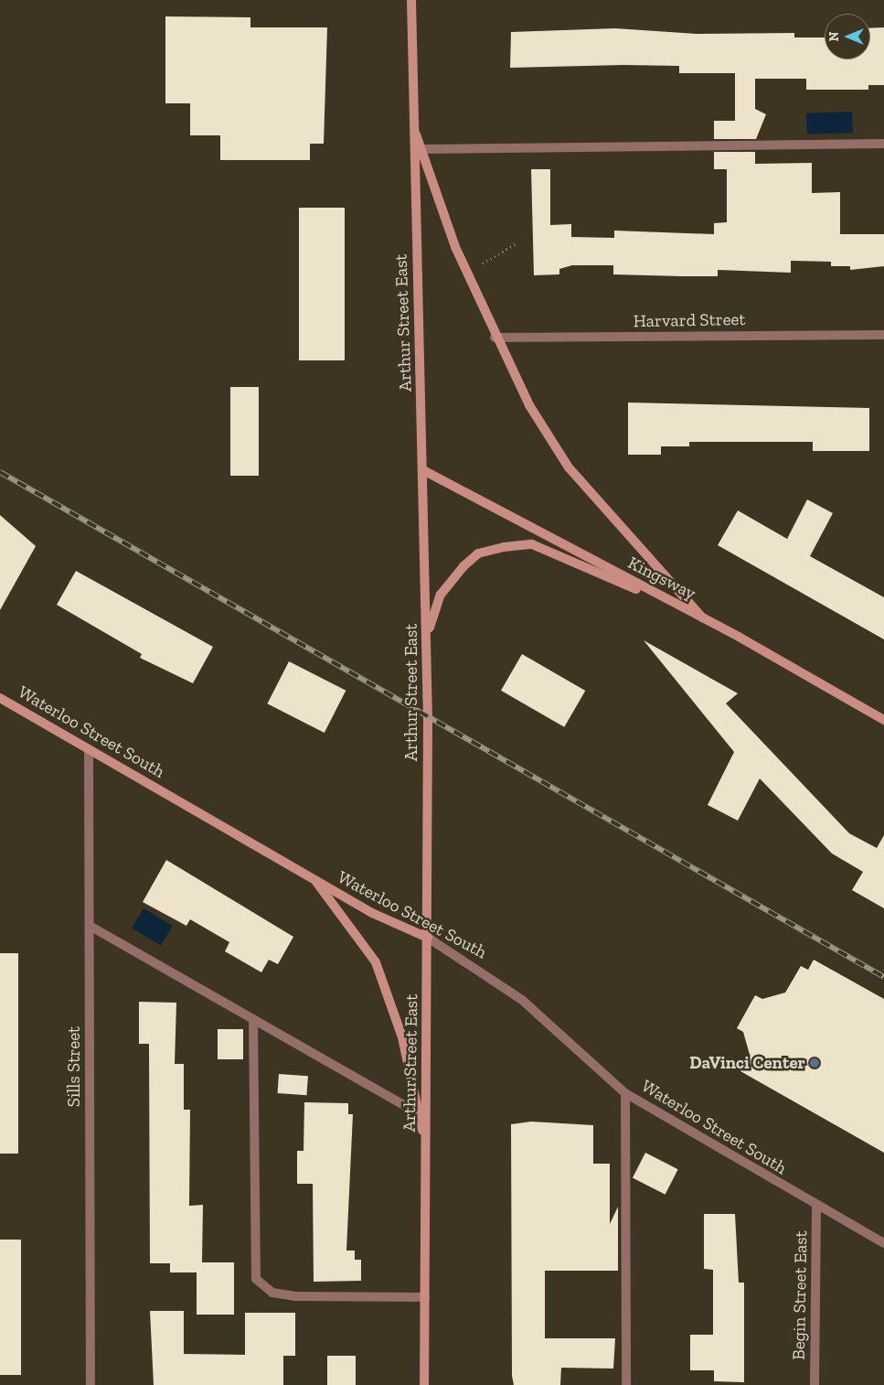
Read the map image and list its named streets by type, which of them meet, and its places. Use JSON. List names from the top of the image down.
{
  "streets": {
    "main road": ["Arthur Street East", "Kingsway", "Waterloo Street South"],
    "street": ["Harvard Street", "Sills Street", "Begin Street East"]
  },
  "crossings": [
    ["Arthur Street East", "Kingsway"],
    ["Arthur Street East", "Waterloo Street South"],
    ["Waterloo Street South", "Sills Street"],
    ["Waterloo Street South", "Begin Street East"]
  ],
  "places": ["DaVinci Center"],
  "north": "left"
}
